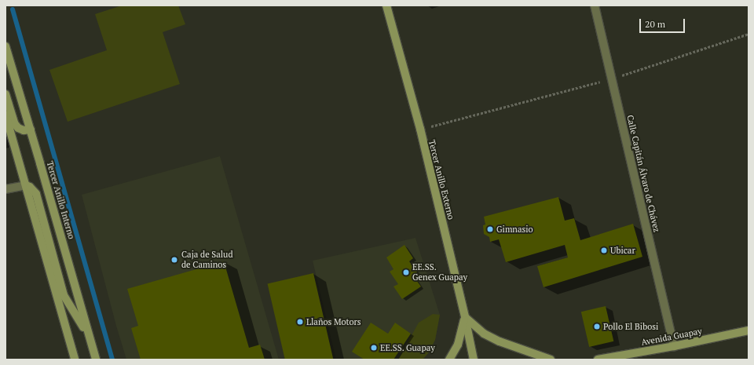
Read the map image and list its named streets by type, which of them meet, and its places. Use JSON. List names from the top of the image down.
{
  "streets": {
    "main road": ["Tercer Anillo Externo", "Tercer Anillo Interno", "Avenida Guapay"],
    "street": ["Calle Capitán Álvaro de Chávez"]
  },
  "crossings": [
    ["Calle Capitán Álvaro de Chávez", "Avenida Guapay"]
  ],
  "places": [
    "Gimnasio",
    "Ubicar",
    "Caja de Salud de Caminos",
    "EE.SS. Genex Guapay",
    "Llaños Motors",
    "Pollo El Bibosi",
    "EE.SS. Guapay"
  ],
  "scale_bar": "20 m"
}
